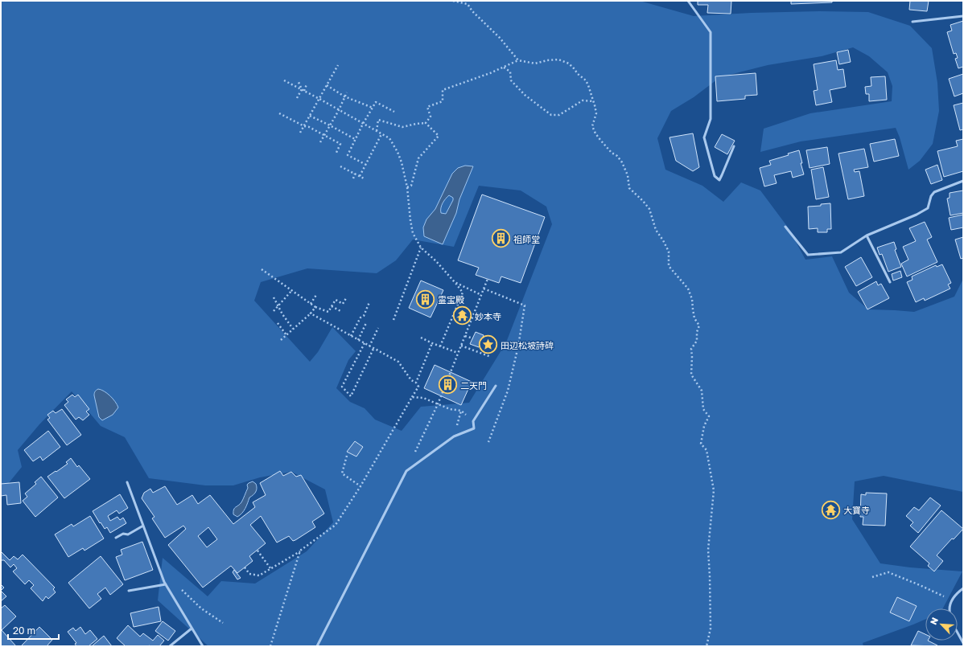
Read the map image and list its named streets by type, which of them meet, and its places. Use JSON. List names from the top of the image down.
{
  "places": {
    "building": ["祖師堂", "霊宝殿", "二天門"],
    "temple": ["妙本寺", "大寶寺"],
    "place": ["田辺松坡詩碑"]
  },
  "scale_bar": "20 m",
  "north": "top left"
}
